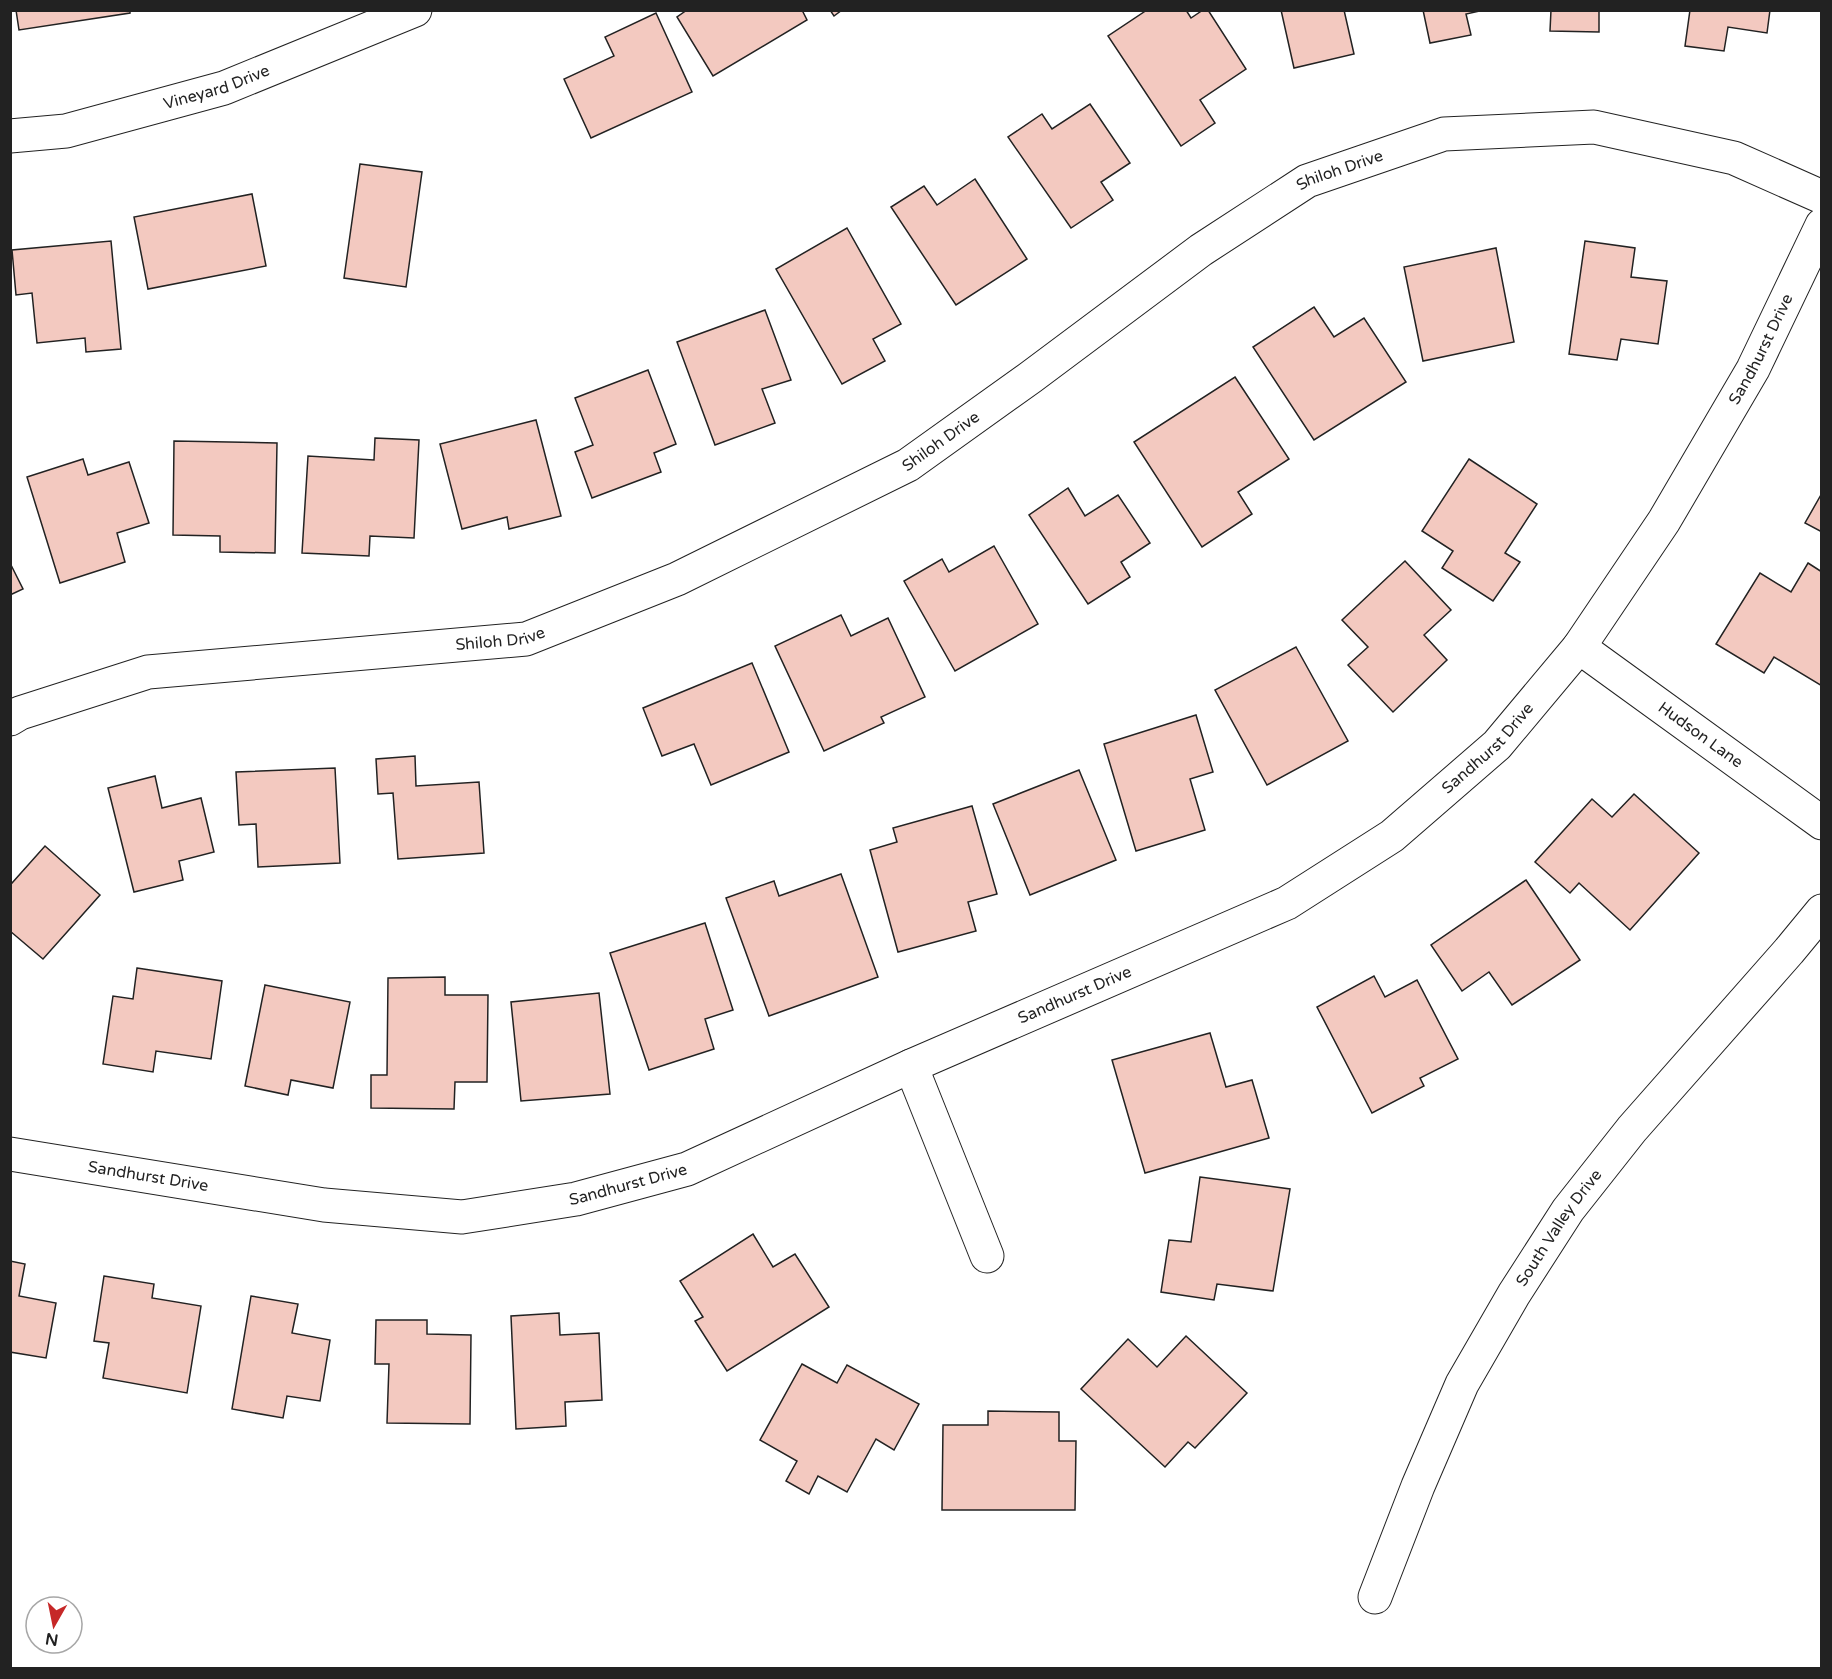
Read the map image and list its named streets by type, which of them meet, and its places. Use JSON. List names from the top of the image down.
{
  "streets": {
    "street": [
      "Vineyard Drive",
      "Shiloh Drive",
      "Sandhurst Drive",
      "Hudson Lane",
      "South Valley Drive"
    ]
  },
  "crossings": [
    ["Sandhurst Drive", "Hudson Lane"]
  ],
  "north": "bottom"
}
